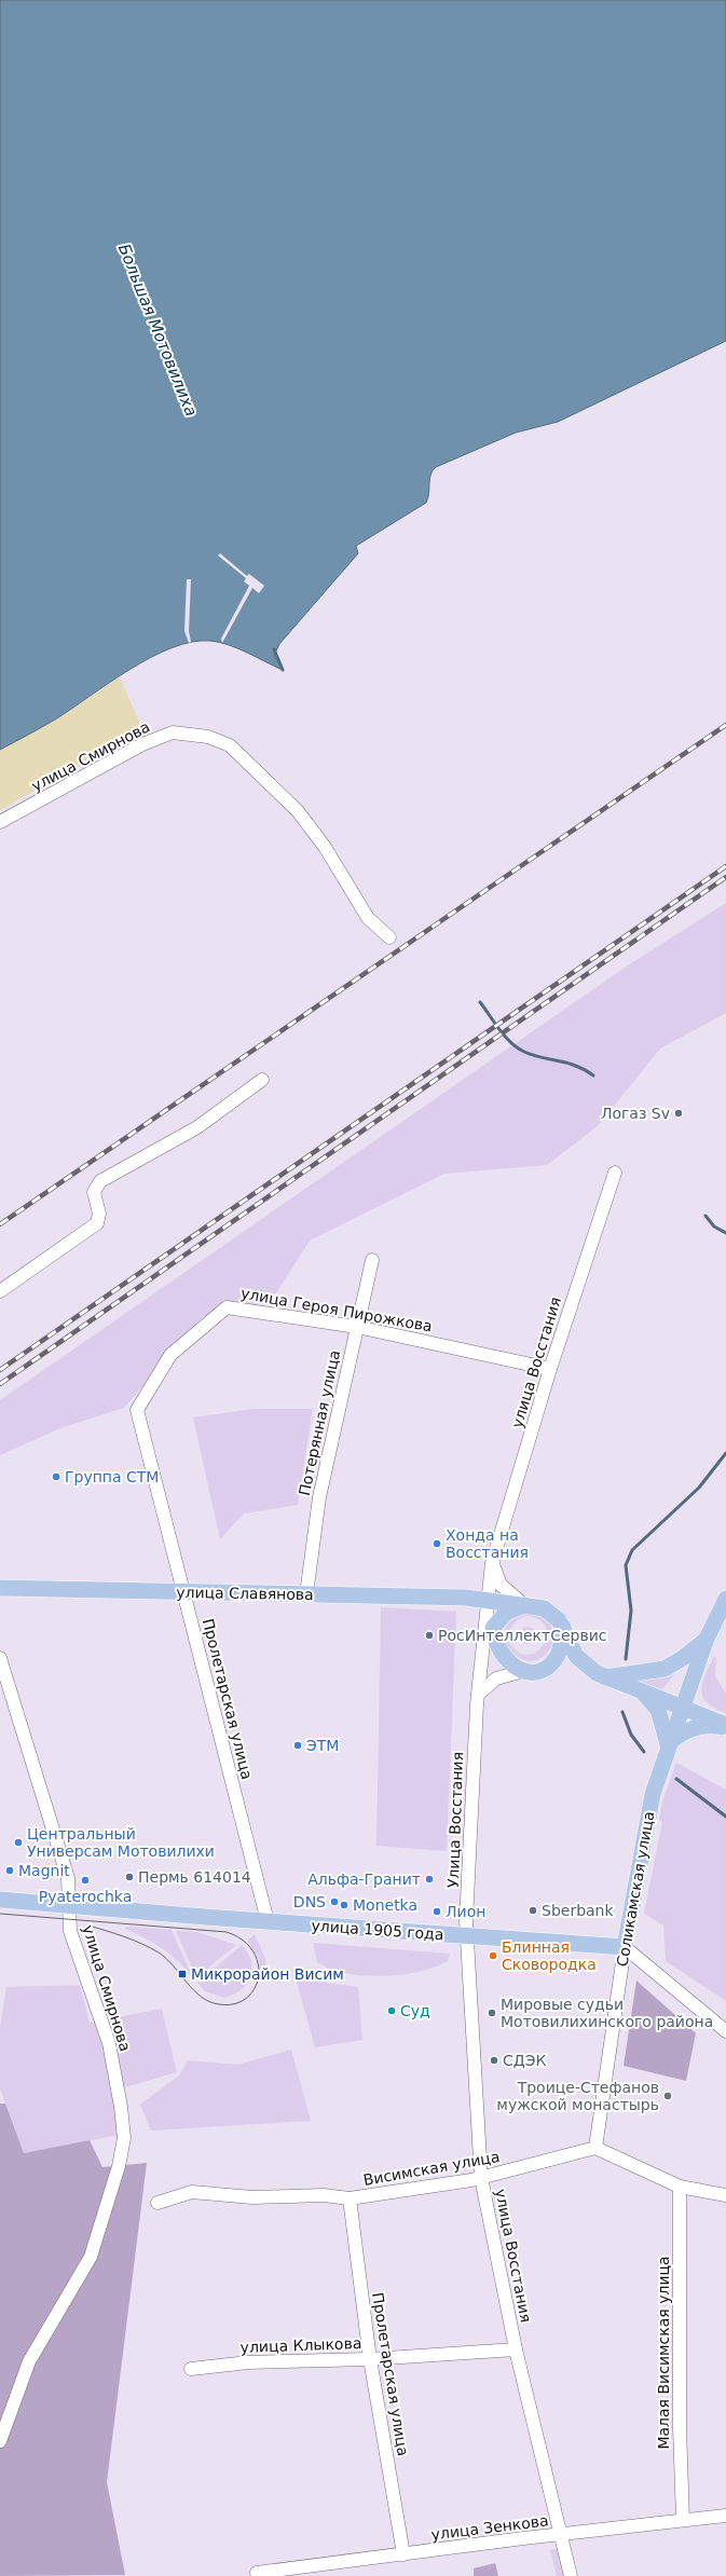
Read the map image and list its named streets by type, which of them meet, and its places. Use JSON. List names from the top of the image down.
{
  "streets": {
    "main road": ["улица Славянова", "Соликамская улица", "улица 1905 года"],
    "street": [
      "улица Смирнова",
      "улица Героя Пирожкова",
      "улица Восстания",
      "Потерянная улица",
      "Пролетарская улица",
      "Улица Восстания",
      "Висимская улица",
      "улица Клыкова",
      "Малая Висимская улица",
      "улица Зенкова"
    ]
  },
  "crossings": [
    ["улица Смирнова", "улица 1905 года"],
    ["улица Героя Пирожкова", "улица Восстания"],
    ["улица Героя Пирожкова", "Потерянная улица"],
    ["улица Героя Пирожкова", "Пролетарская улица"],
    ["улица Восстания", "улица Славянова"],
    ["улица Восстания", "Улица Восстания"],
    ["улица Восстания", "улица 1905 года"],
    ["улица Восстания", "Висимская улица"],
    ["улица Восстания", "улица Клыкова"],
    ["улица Восстания", "улица Зенкова"],
    ["Потерянная улица", "улица Славянова"],
    ["улица Славянова", "Пролетарская улица"],
    ["Пролетарская улица", "улица 1905 года"],
    ["Пролетарская улица", "Висимская улица"],
    ["Пролетарская улица", "улица Клыкова"],
    ["Пролетарская улица", "улица Зенкова"],
    ["Улица Восстания", "улица 1905 года"],
    ["Соликамская улица", "улица 1905 года"],
    ["Соликамская улица", "Висимская улица"],
    ["Малая Висимская улица", "улица Зенкова"]
  ],
  "water": ["Большая Мотовилиха"],
  "places": {
    "other": [
      "Логаз Sv",
      "Группа СТМ",
      "Хонда на Восстания",
      "РосИнтеллектСервис",
      "ЭТМ",
      "Центральный Универсам Мотовилихи",
      "Magnit",
      "Пермь 614014",
      "Альфа-Гранит",
      "Pyaterochka",
      "DNS",
      "Monetka",
      "Sberbank",
      "Лион",
      "Блинная Сковородка",
      "Суд",
      "Мировые судьи Мотовилихинского района",
      "СДЭК",
      "Троице-Стефанов мужской монастырь"
    ],
    "transit": ["Микрорайон Висим"]
  }
}
